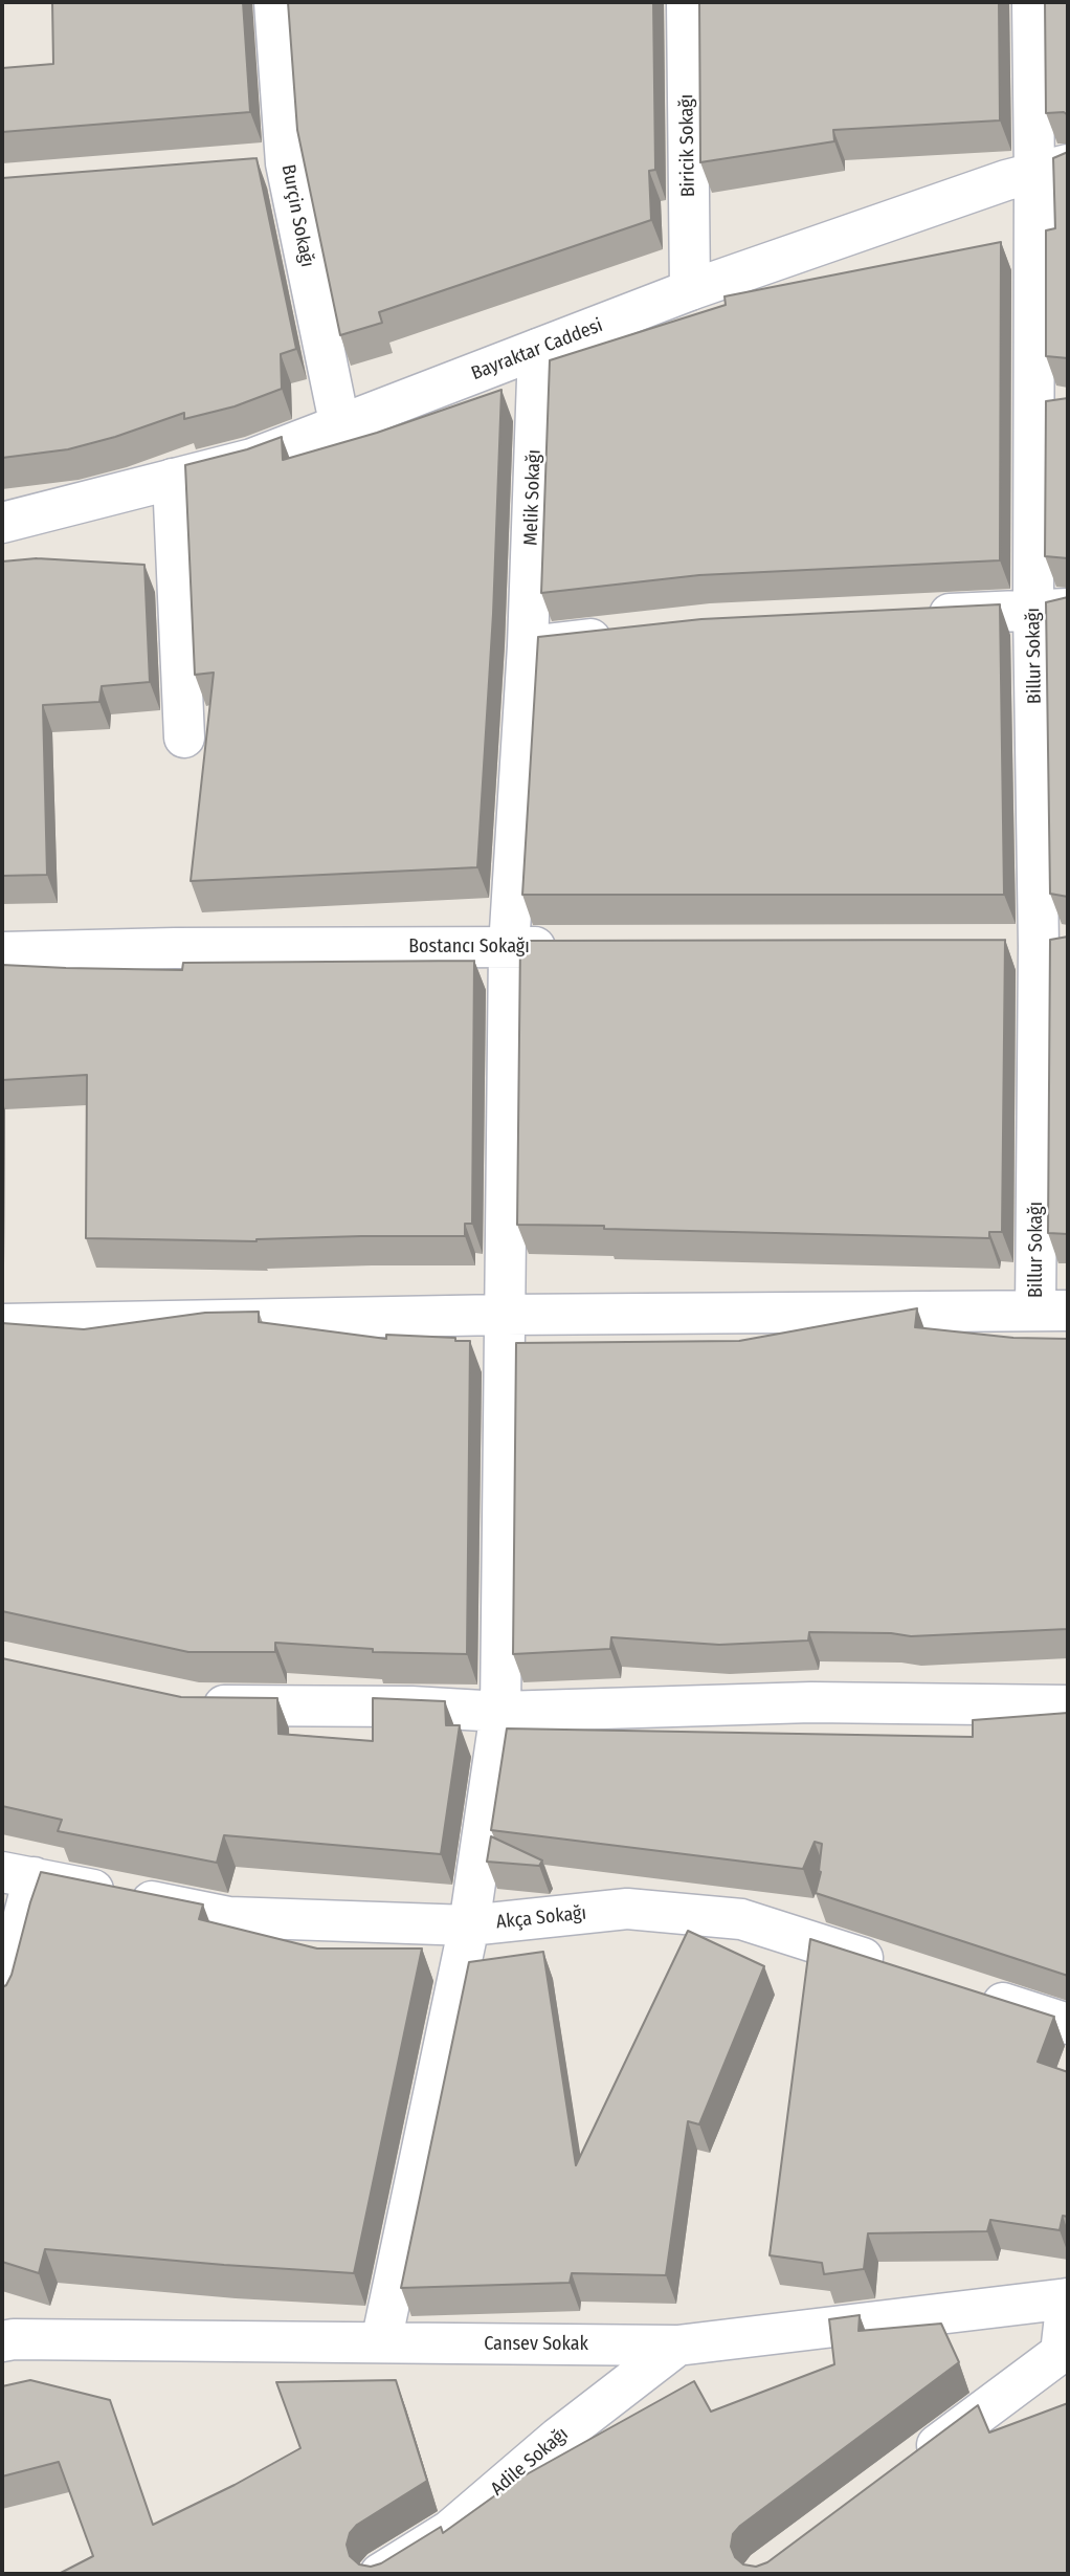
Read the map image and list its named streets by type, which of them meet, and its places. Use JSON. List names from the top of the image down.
{
  "streets": {
    "street": [
      "Biricik Sokağı",
      "Burçin Sokağı",
      "Bayraktar Caddesi",
      "Melik Sokağı",
      "Billur Sokağı",
      "Bostancı Sokağı",
      "Akça Sokağı",
      "Cansev Sokak",
      "Adile Sokağı"
    ]
  },
  "crossings": [
    ["Biricik Sokağı", "Bayraktar Caddesi"],
    ["Burçin Sokağı", "Bayraktar Caddesi"],
    ["Bayraktar Caddesi", "Melik Sokağı"],
    ["Bayraktar Caddesi", "Billur Sokağı"],
    ["Melik Sokağı", "Bostancı Sokağı"],
    ["Melik Sokağı", "Akça Sokağı"],
    ["Melik Sokağı", "Cansev Sokak"],
    ["Cansev Sokak", "Adile Sokağı"]
  ]
}
